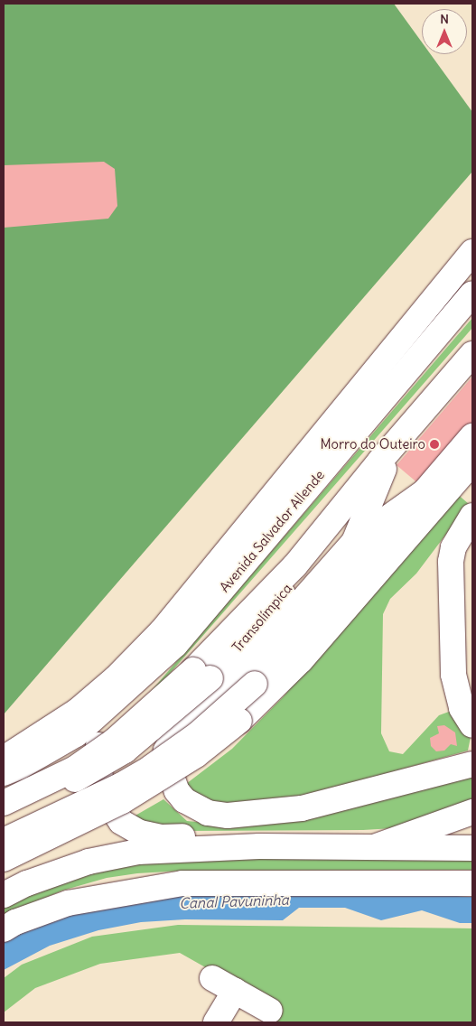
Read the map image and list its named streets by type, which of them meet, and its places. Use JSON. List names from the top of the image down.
{
  "streets": {
    "main road": ["Avenida Salvador Allende", "Transolímpica"]
  },
  "water": ["Canal Pavuninha"],
  "places": ["Morro do Outeiro"],
  "north": "top"
}
